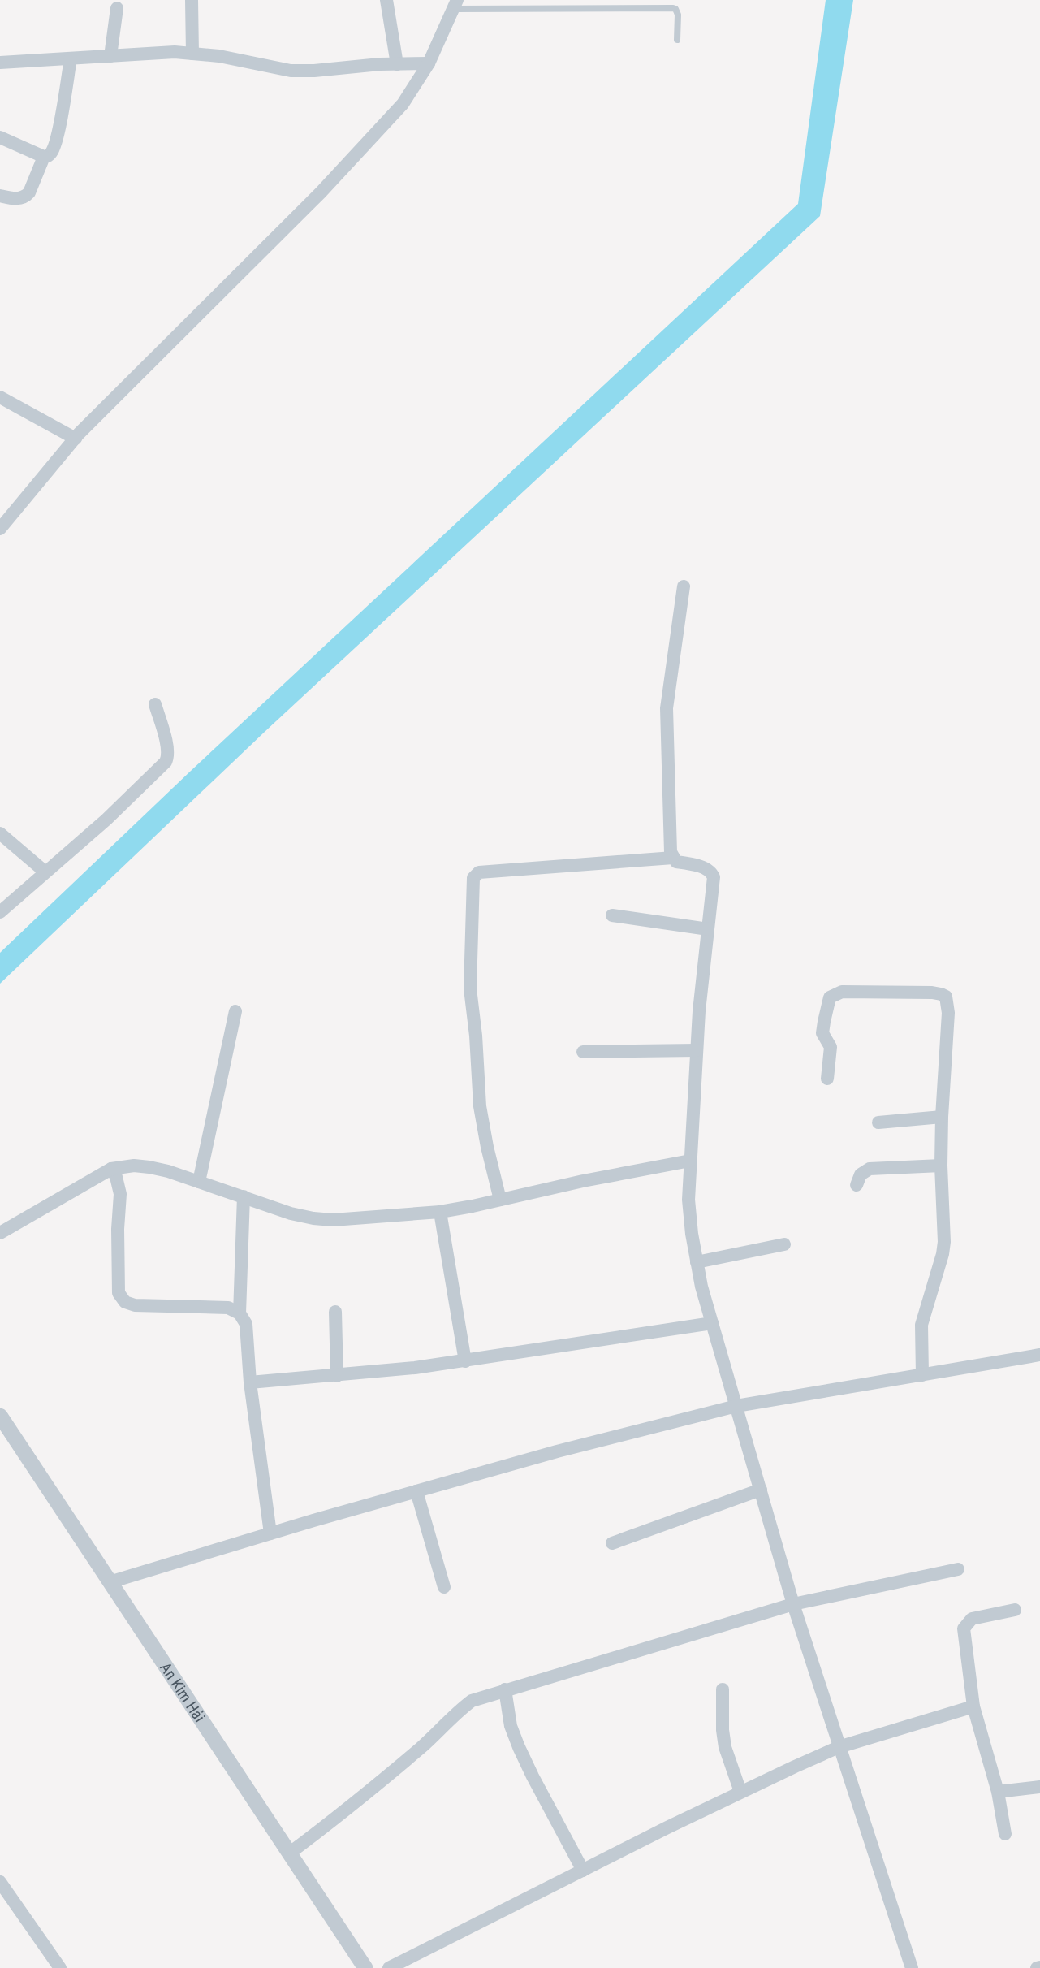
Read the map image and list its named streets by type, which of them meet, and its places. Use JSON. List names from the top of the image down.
{
  "streets": {
    "street": ["An Kim Hải"]
  }
}
